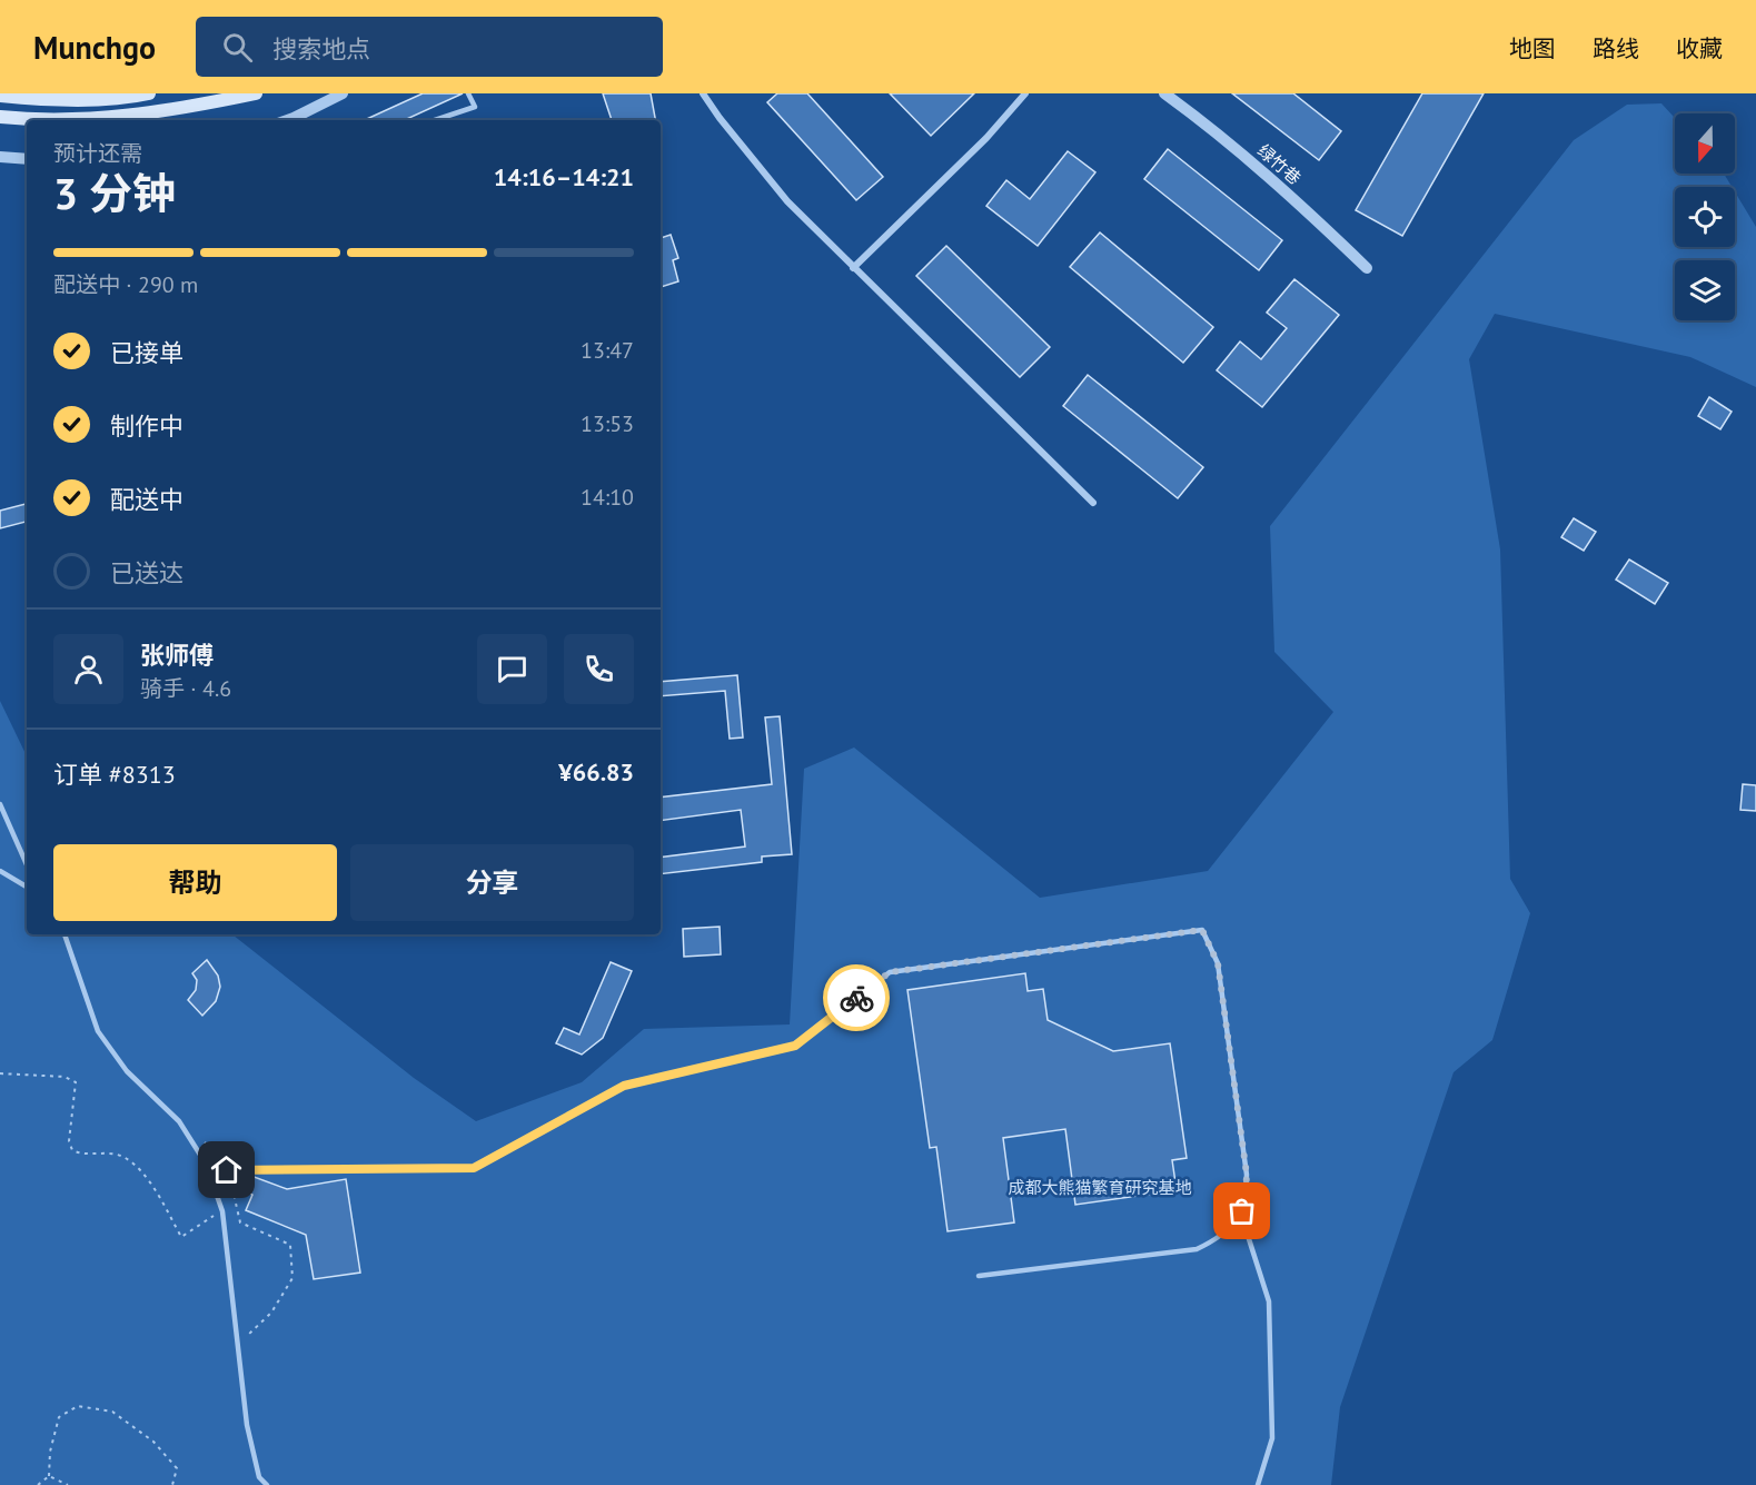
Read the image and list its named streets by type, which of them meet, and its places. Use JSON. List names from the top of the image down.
{
  "streets": {
    "street": ["绿竹巷"]
  },
  "parks": ["成都大熊猫繁育研究基地"],
  "north": "bottom",
  "page": {
    "header": "Munchgo",
    "search": "搜索地点",
    "nav": ["地图", "路线", "收藏"],
    "heading": ["3 分钟", "预计还需", "14:16–14:21"],
    "panel": [
      "张师傅",
      "骑手 · 4.6",
      "订单 #8313",
      "¥66.83"
    ],
    "bar": "配送中 · 290 m",
    "list": [
      ["已接单", "13:47"],
      ["制作中", "13:53"],
      ["配送中", "14:10"],
      "已送达"
    ],
    "buttons": ["帮助", "分享"]
  }
}
